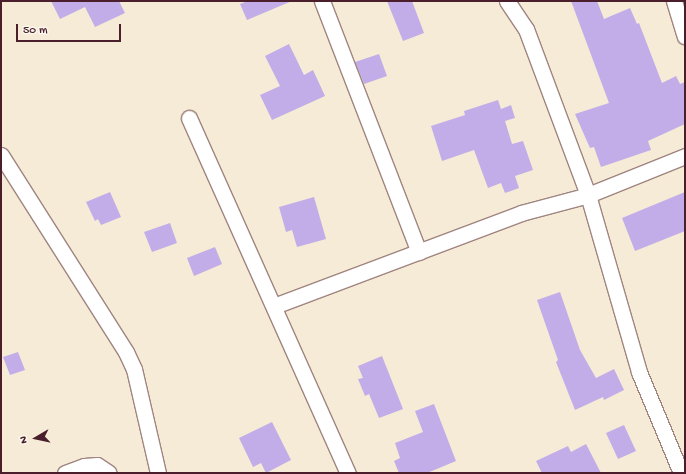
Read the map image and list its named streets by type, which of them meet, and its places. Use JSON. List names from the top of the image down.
{
  "scale_bar": "50 m",
  "north": "left"
}
